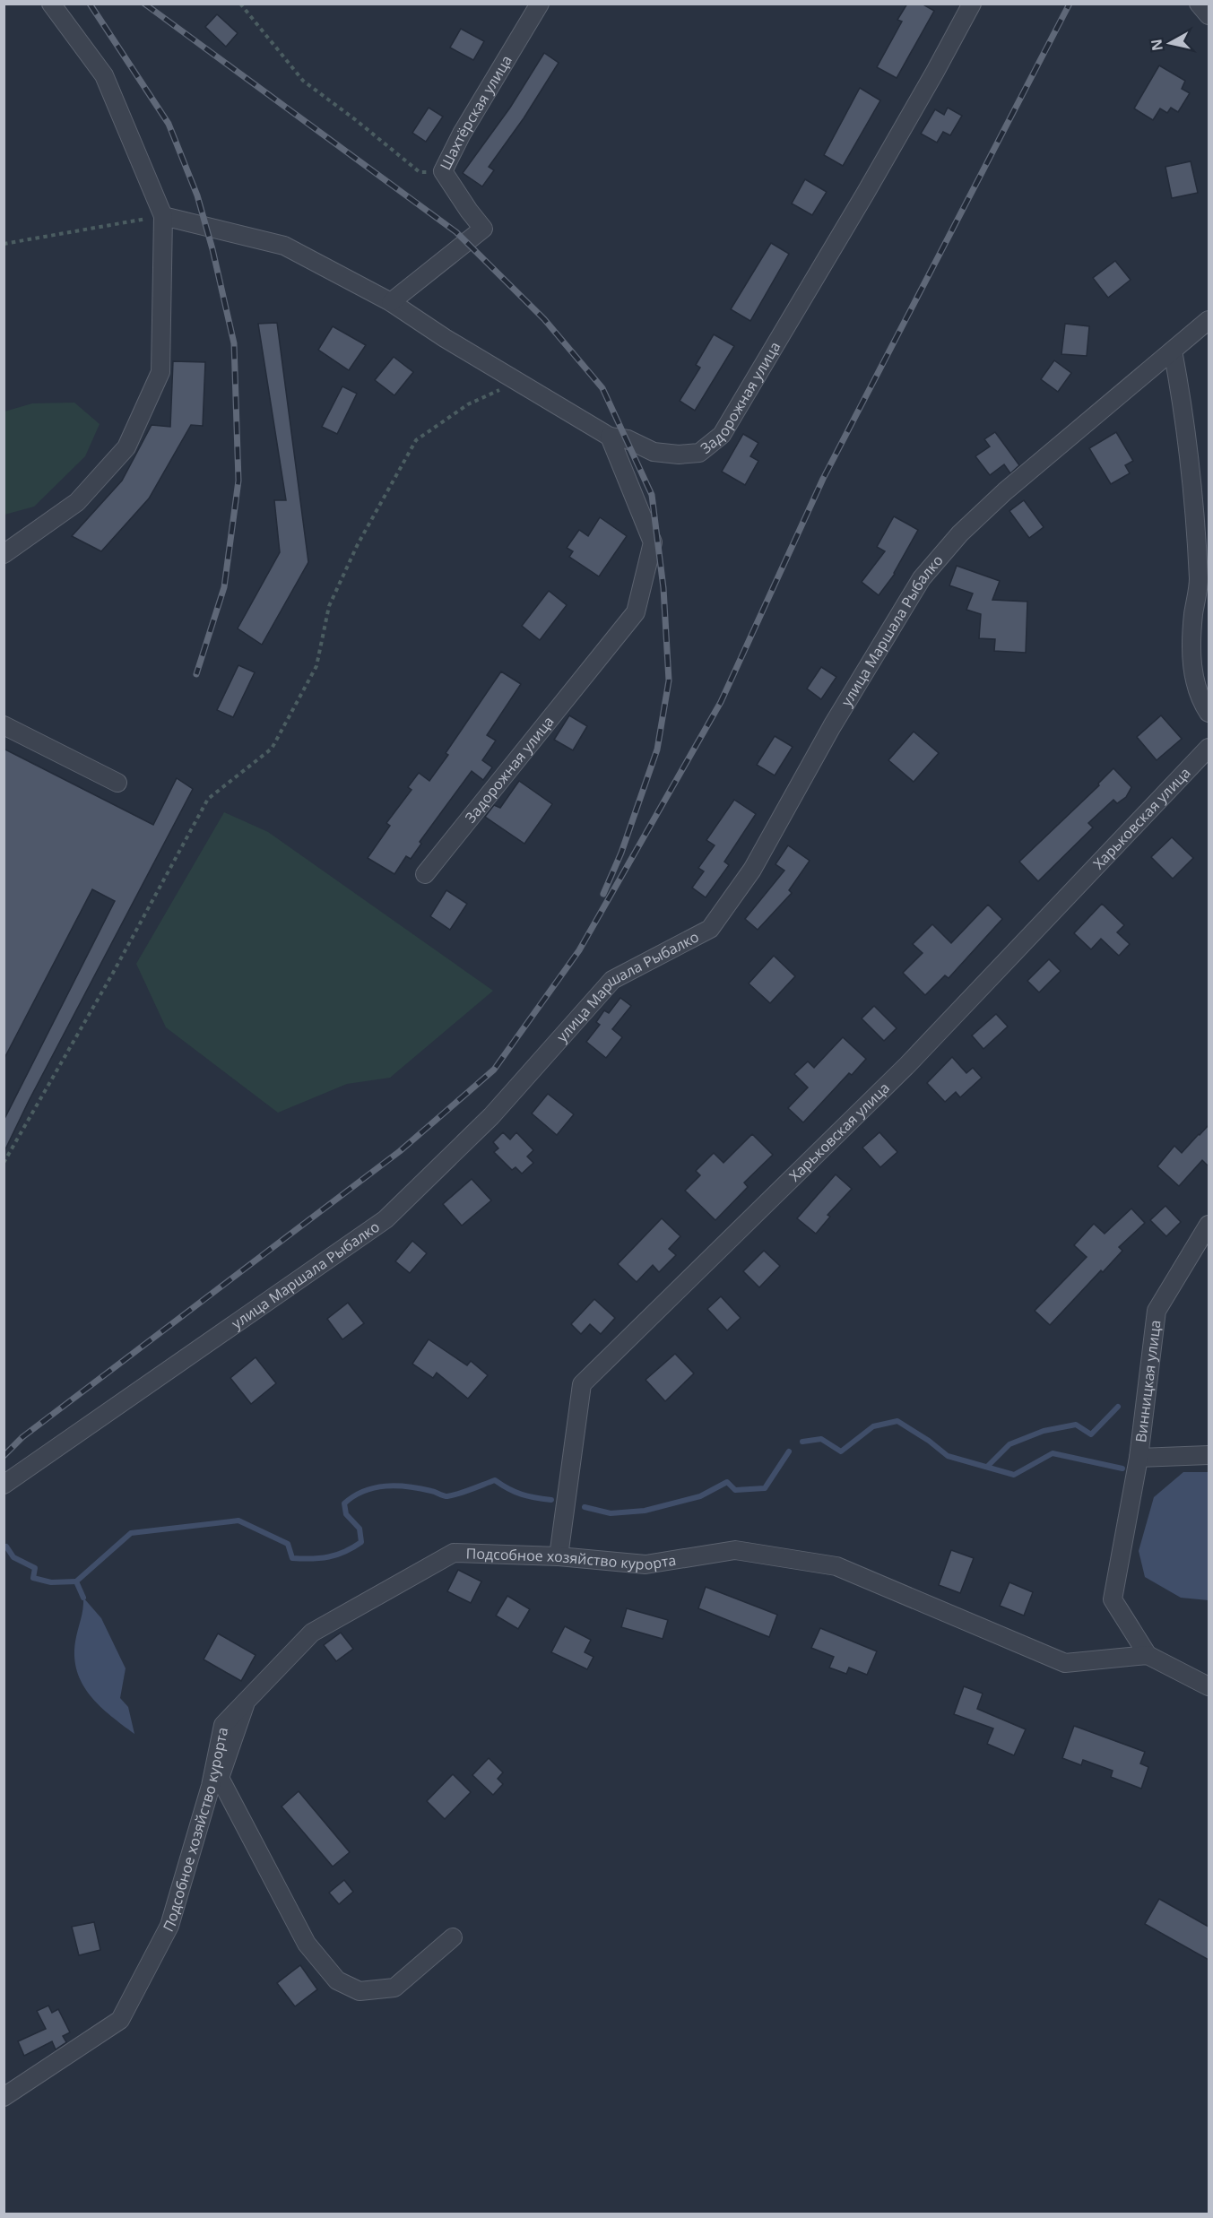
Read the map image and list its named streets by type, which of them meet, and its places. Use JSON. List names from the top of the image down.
{
  "streets": {
    "street": [
      "Шахтёрская улица",
      "Задорожная улица",
      "улица Маршала Рыбалко",
      "Харьковская улица",
      "Винницкая улица",
      "Подсобное хозяйство курорта"
    ]
  },
  "crossings": [
    ["Харьковская улица", "Подсобное хозяйство курорта"],
    ["Винницкая улица", "Подсобное хозяйство курорта"]
  ],
  "north": "left"
}
